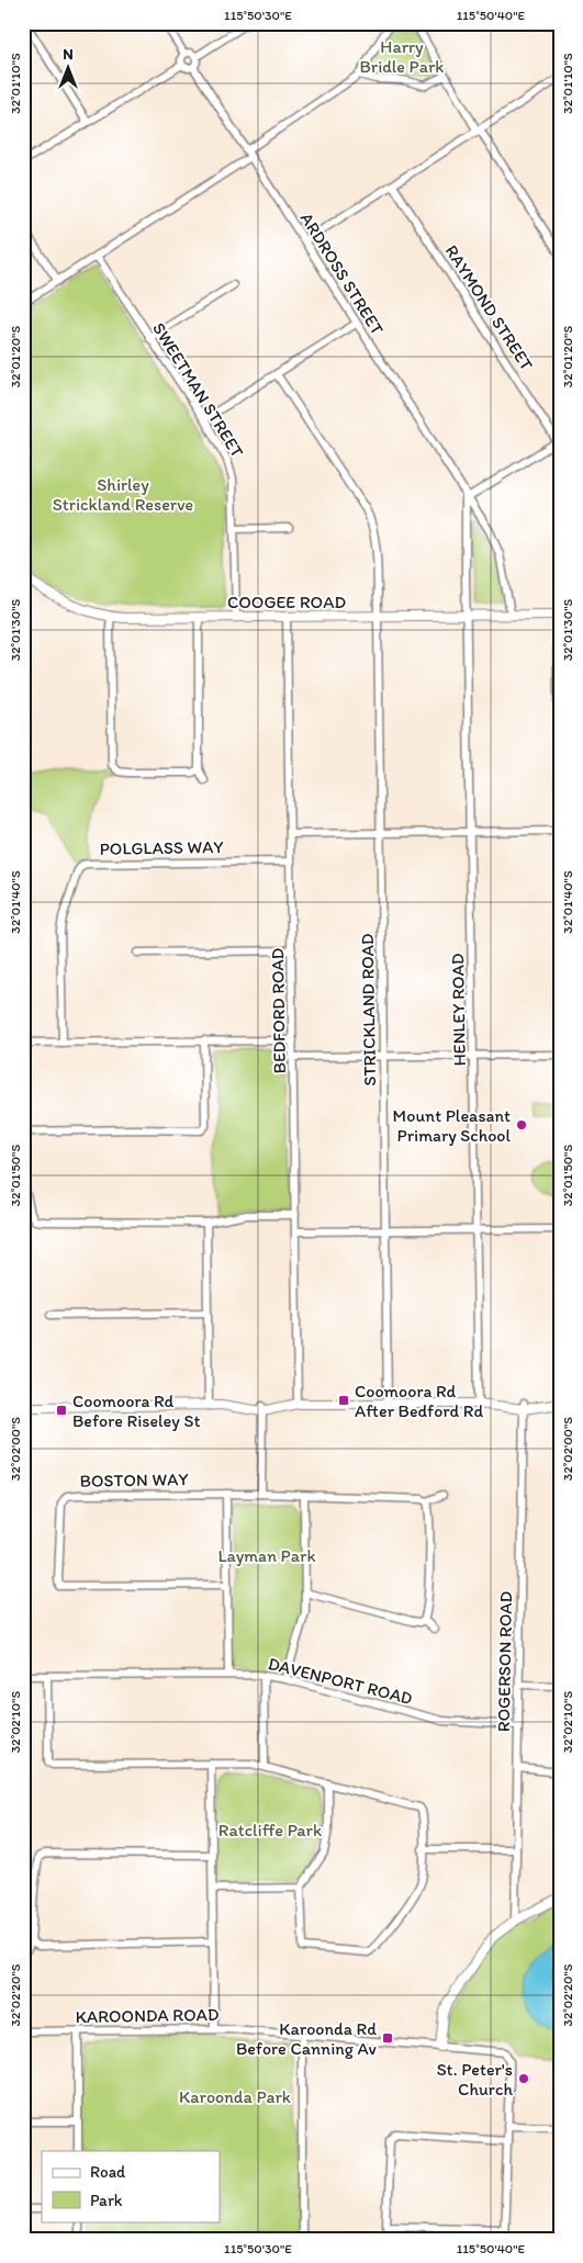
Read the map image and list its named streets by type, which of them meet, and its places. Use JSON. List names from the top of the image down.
{
  "streets": {
    "street": [
      "ARDROSS STREET",
      "RAYMOND STREET",
      "SWEETMAN STREET",
      "COOGEE ROAD",
      "POLGLASS WAY",
      "STRICKLAND ROAD",
      "HENLEY ROAD",
      "BEDFORD ROAD",
      "BOSTON WAY",
      "ROGERSON ROAD",
      "DAVENPORT ROAD",
      "KAROONDA ROAD"
    ]
  },
  "crossings": [
    ["ARDROSS STREET", "COOGEE ROAD"],
    ["SWEETMAN STREET", "COOGEE ROAD"],
    ["COOGEE ROAD", "STRICKLAND ROAD"],
    ["COOGEE ROAD", "HENLEY ROAD"],
    ["COOGEE ROAD", "BEDFORD ROAD"],
    ["POLGLASS WAY", "BEDFORD ROAD"],
    ["ROGERSON ROAD", "DAVENPORT ROAD"]
  ],
  "parks": [
    "Harry Bridle Park",
    "Shirley Strickland Reserve",
    "Layman Park",
    "Ratcliffe Park",
    "Karoonda Park"
  ],
  "places": {
    "other": ["Mount Pleasant Primary School", "St. Peter's Church"],
    "transit": ["Coomoora Rd After Bedford Rd", "Coomoora Rd Before Riseley St", "Karoonda Rd Before Canning Av"]
  },
  "legend": ["Road", "Park"],
  "north": "top",
  "coordinates": [
    "115°50'30\"E",
    "115°50'40\"E",
    "32°01'10\"S",
    "32°01'20\"S",
    "32°01'30\"S",
    "32°01'40\"S",
    "32°01'50\"S",
    "32°02'00\"S",
    "32°02'10\"S",
    "32°02'20\"S"
  ]
}
